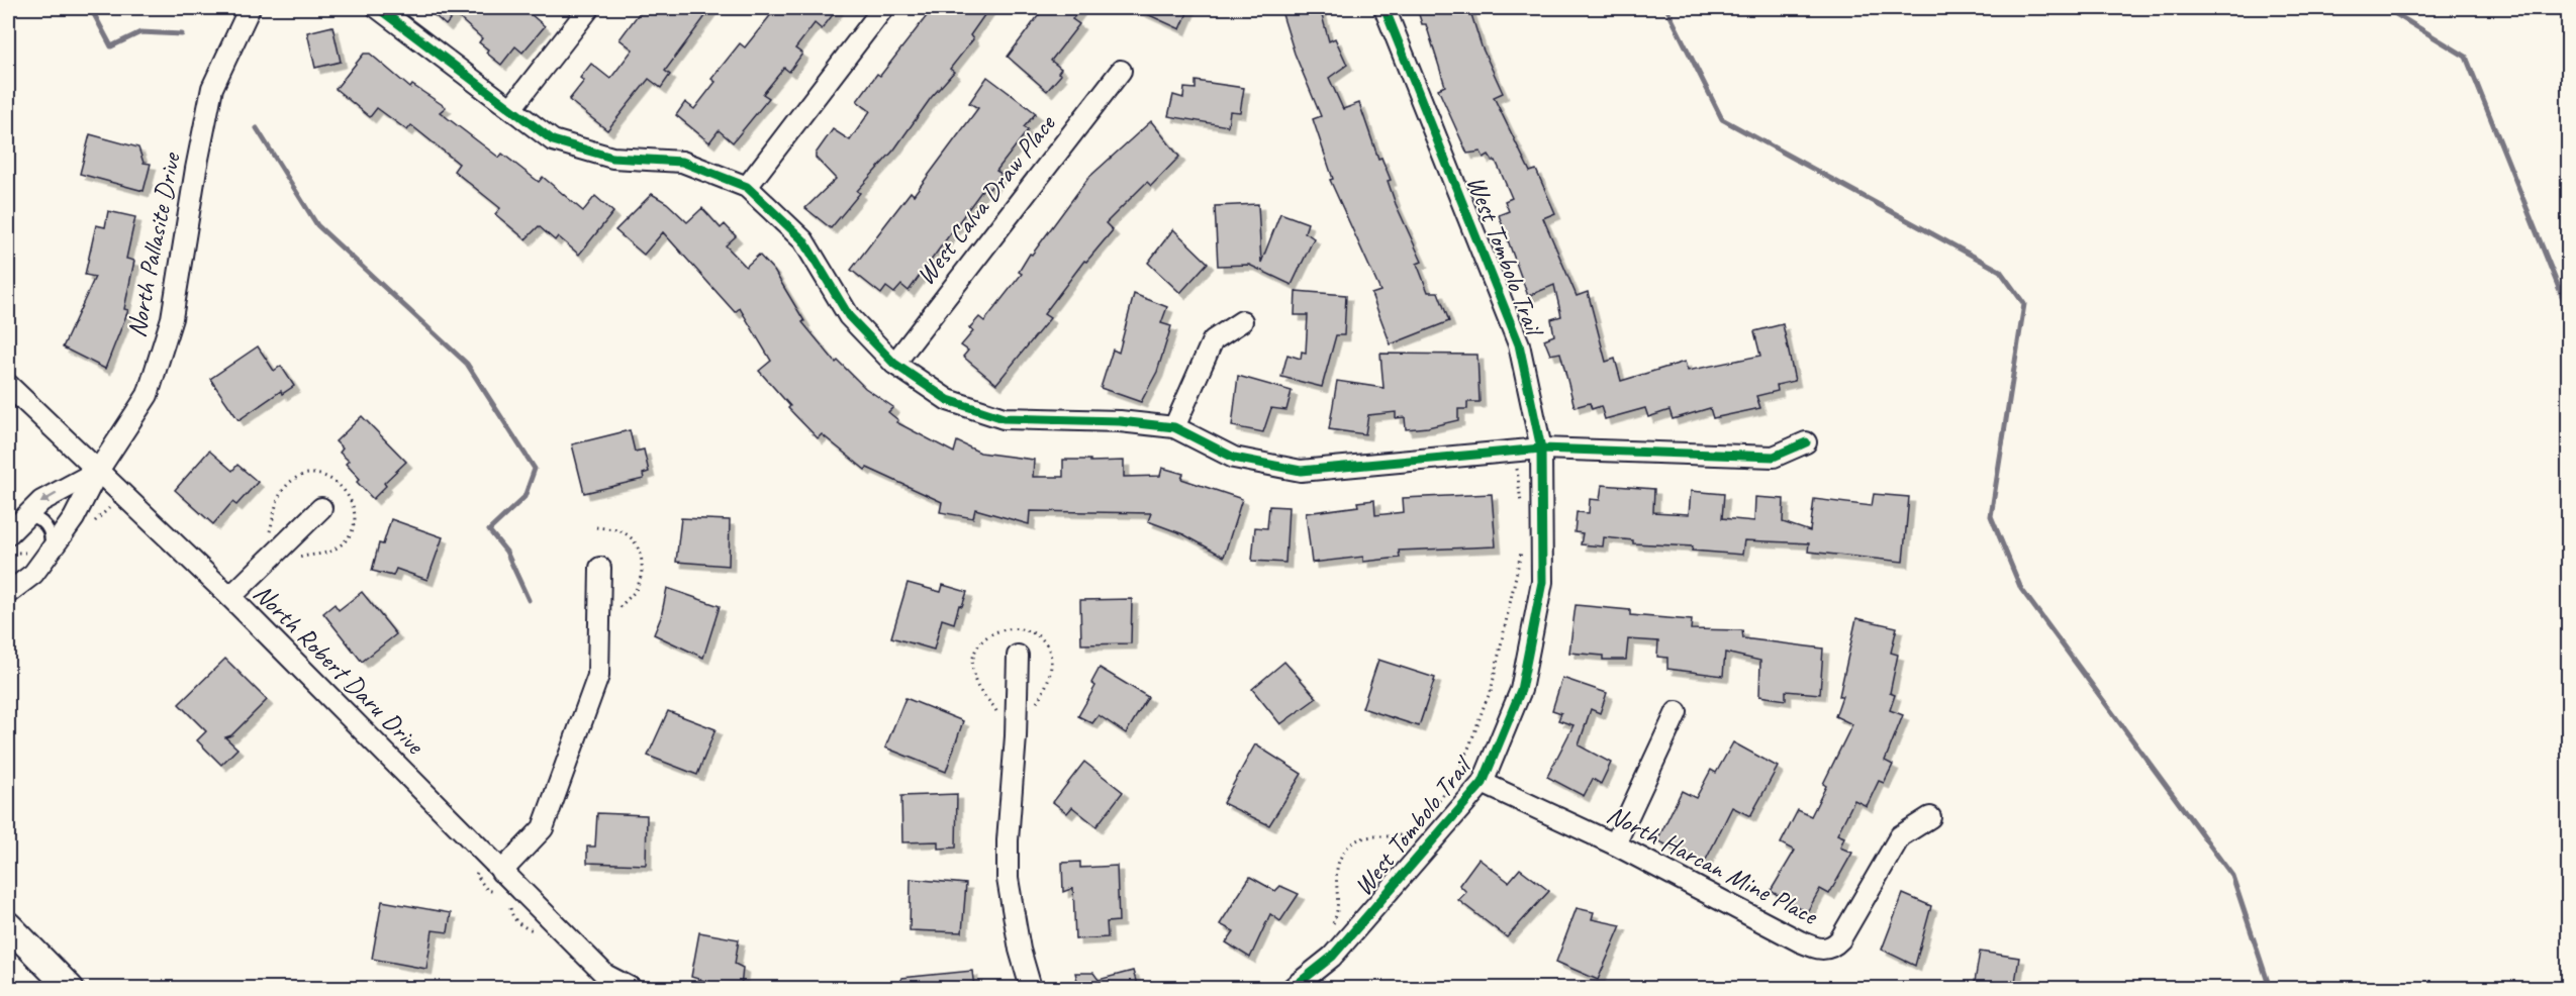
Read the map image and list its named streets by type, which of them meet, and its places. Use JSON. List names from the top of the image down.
{
  "streets": {
    "street": [
      "West Calva Draw Place",
      "North Pallasite Drive",
      "West Tombolo Trail",
      "North Robert Daru Drive",
      "North Harcan Mine Place"
    ]
  },
  "crossings": [
    ["North Pallasite Drive", "North Robert Daru Drive"],
    ["West Tombolo Trail", "North Harcan Mine Place"]
  ]
}
